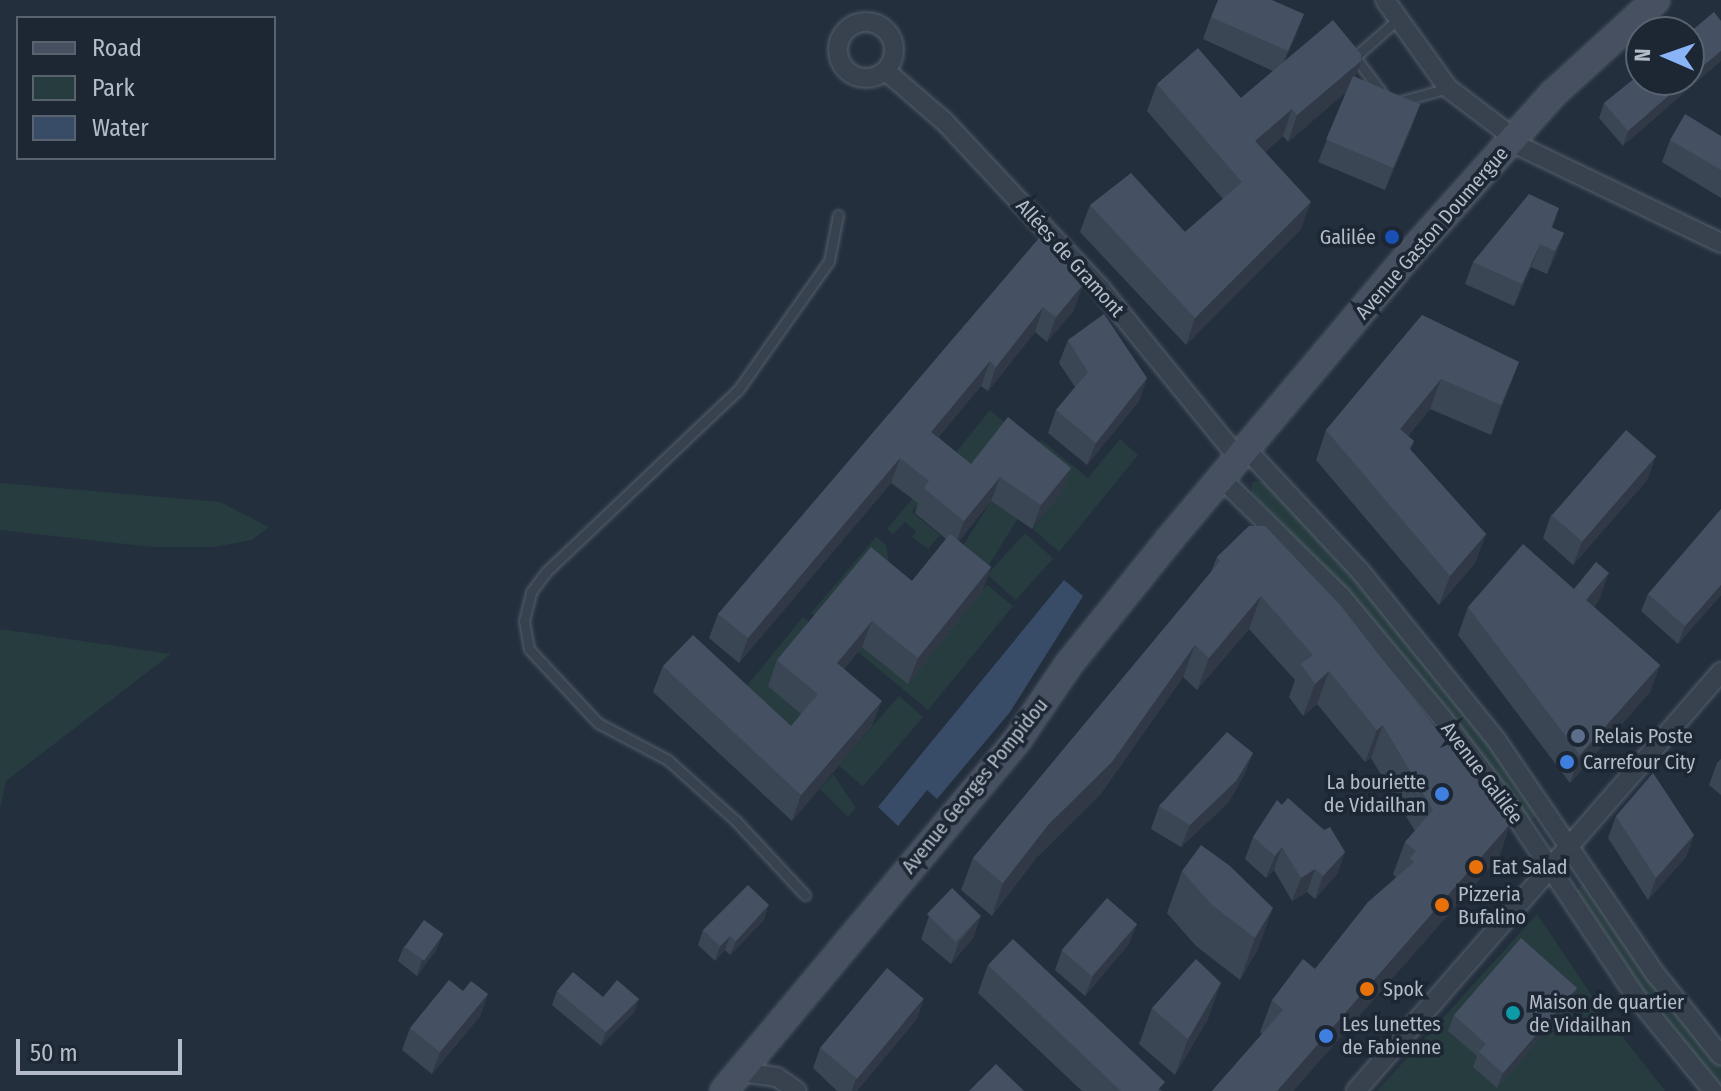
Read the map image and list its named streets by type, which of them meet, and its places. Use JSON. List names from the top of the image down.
{
  "streets": {
    "main road": ["Avenue Gaston Doumergue", "Avenue Georges Pompidou"],
    "street": ["Allées de Gramont", "Avenue Galilée"]
  },
  "crossings": [
    ["Avenue Gaston Doumergue", "Allées de Gramont"],
    ["Avenue Gaston Doumergue", "Avenue Galilée"],
    ["Avenue Gaston Doumergue", "Avenue Georges Pompidou"],
    ["Allées de Gramont", "Avenue Galilée"],
    ["Avenue Galilée", "Avenue Georges Pompidou"]
  ],
  "places": [
    "Galilée",
    "Relais Poste",
    "Carrefour City",
    "La bouriette de Vidailhan",
    "Eat Salad",
    "Pizzeria Bufalino",
    "Spok",
    "Maison de quartier de Vidailhan",
    "Les lunettes de Fabienne"
  ],
  "legend": ["Road", "Park", "Water"],
  "scale_bar": "50 m",
  "north": "left"
}
